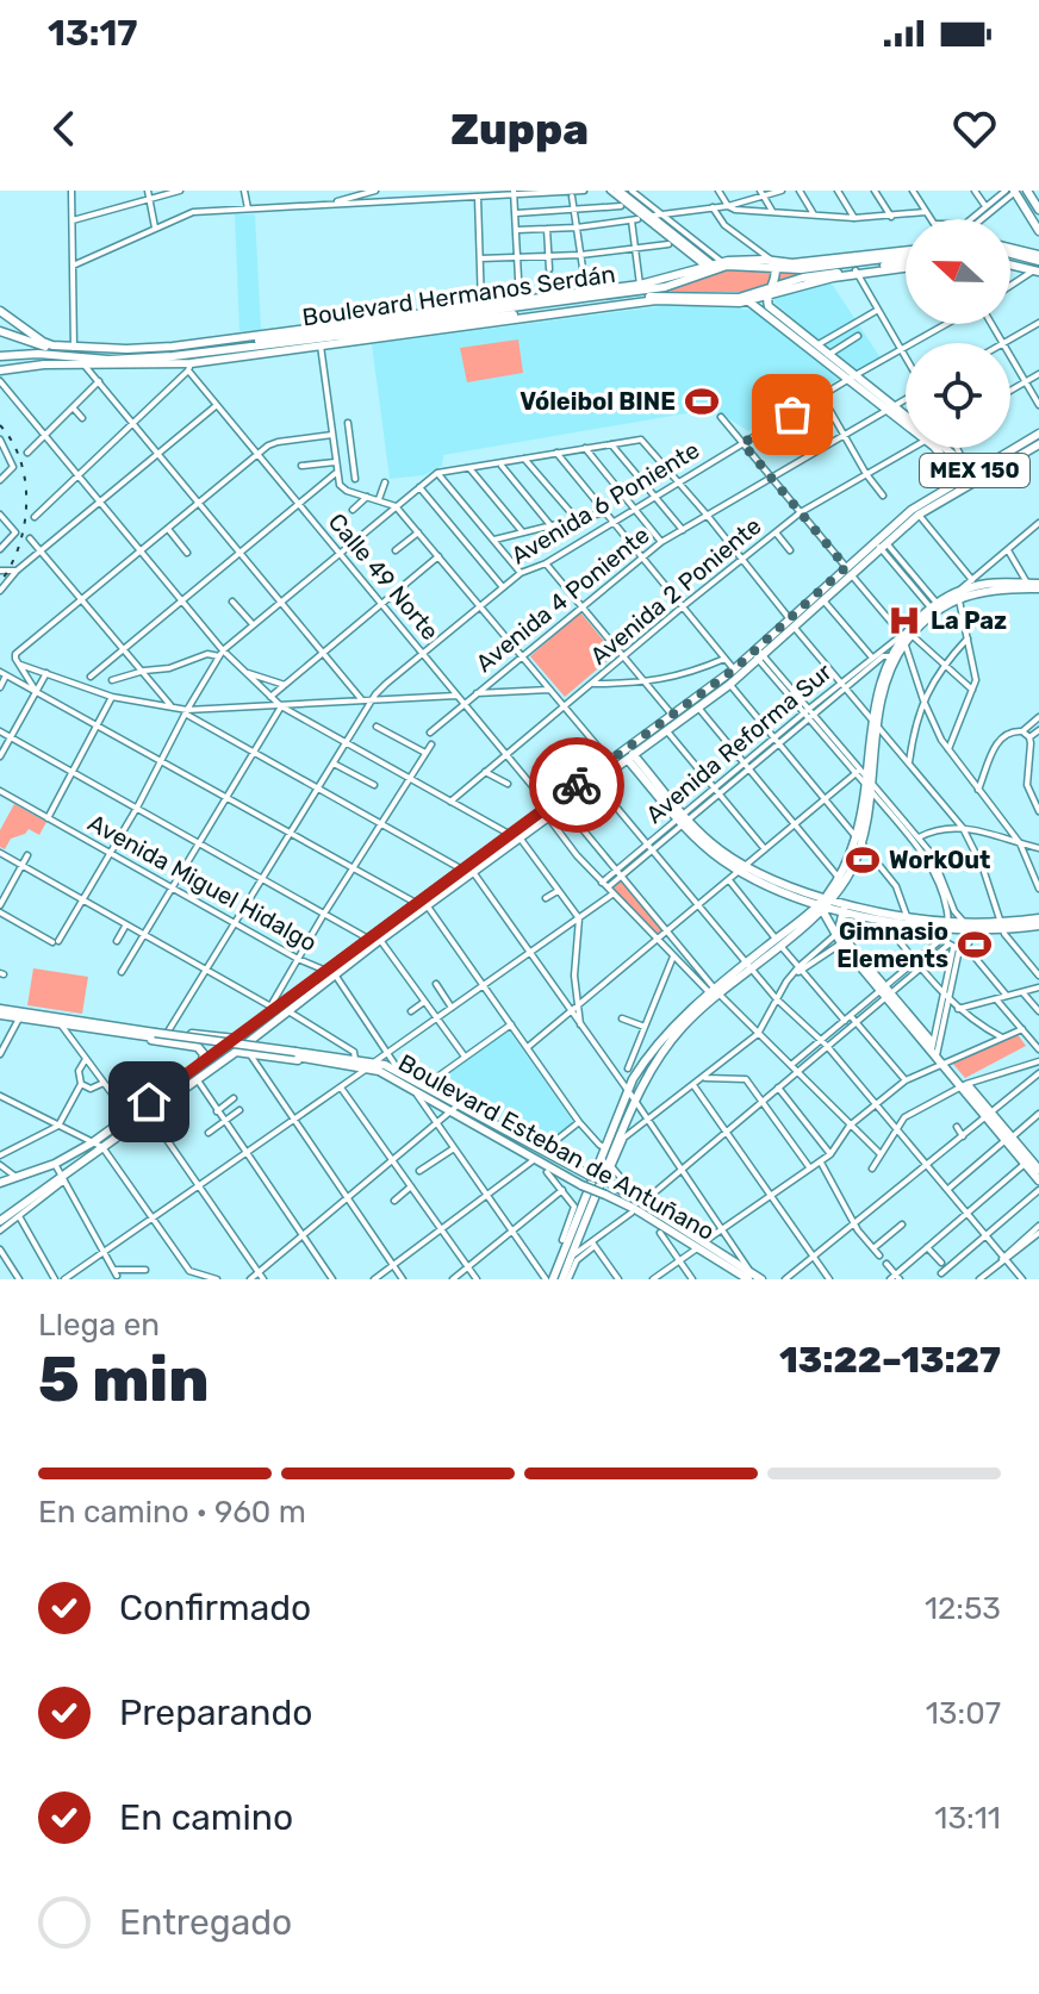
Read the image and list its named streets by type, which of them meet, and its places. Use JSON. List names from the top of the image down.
{
  "streets": {
    "main road": ["Boulevard Hermanos Serdán", "MEX 150", "Boulevard Esteban de Antuñano"],
    "street": [
      "Avenida 6 Poniente",
      "Calle 49 Norte",
      "Avenida 2 Poniente",
      "Avenida 4 Poniente",
      "Avenida Reforma Sur",
      "Avenida Miguel Hidalgo"
    ]
  },
  "crossings": [
    ["MEX 150", "Calle 49 Norte"],
    ["MEX 150", "Avenida Miguel Hidalgo"],
    ["Avenida 6 Poniente", "Calle 49 Norte"],
    ["Avenida 6 Poniente", "Avenida Miguel Hidalgo"],
    ["Calle 49 Norte", "Avenida 2 Poniente"],
    ["Calle 49 Norte", "Avenida 4 Poniente"],
    ["Calle 49 Norte", "Avenida Reforma Sur"],
    ["Avenida Miguel Hidalgo", "Boulevard Esteban de Antuñano"]
  ],
  "places": {
    "sports": ["Vóleibol BINE", "WorkOut", "Gimnasio Elements"],
    "hospital": ["La Paz"]
  },
  "north": "left",
  "page": {
    "status": "13:17",
    "header": "Zuppa",
    "heading": ["5 min", "Llega en", "13:22–13:27"],
    "bar": "En camino · 960 m",
    "list": [
      ["Confirmado", "12:53"],
      ["Preparando", "13:07"],
      ["En camino", "13:11"],
      "Entregado"
    ]
  }
}
